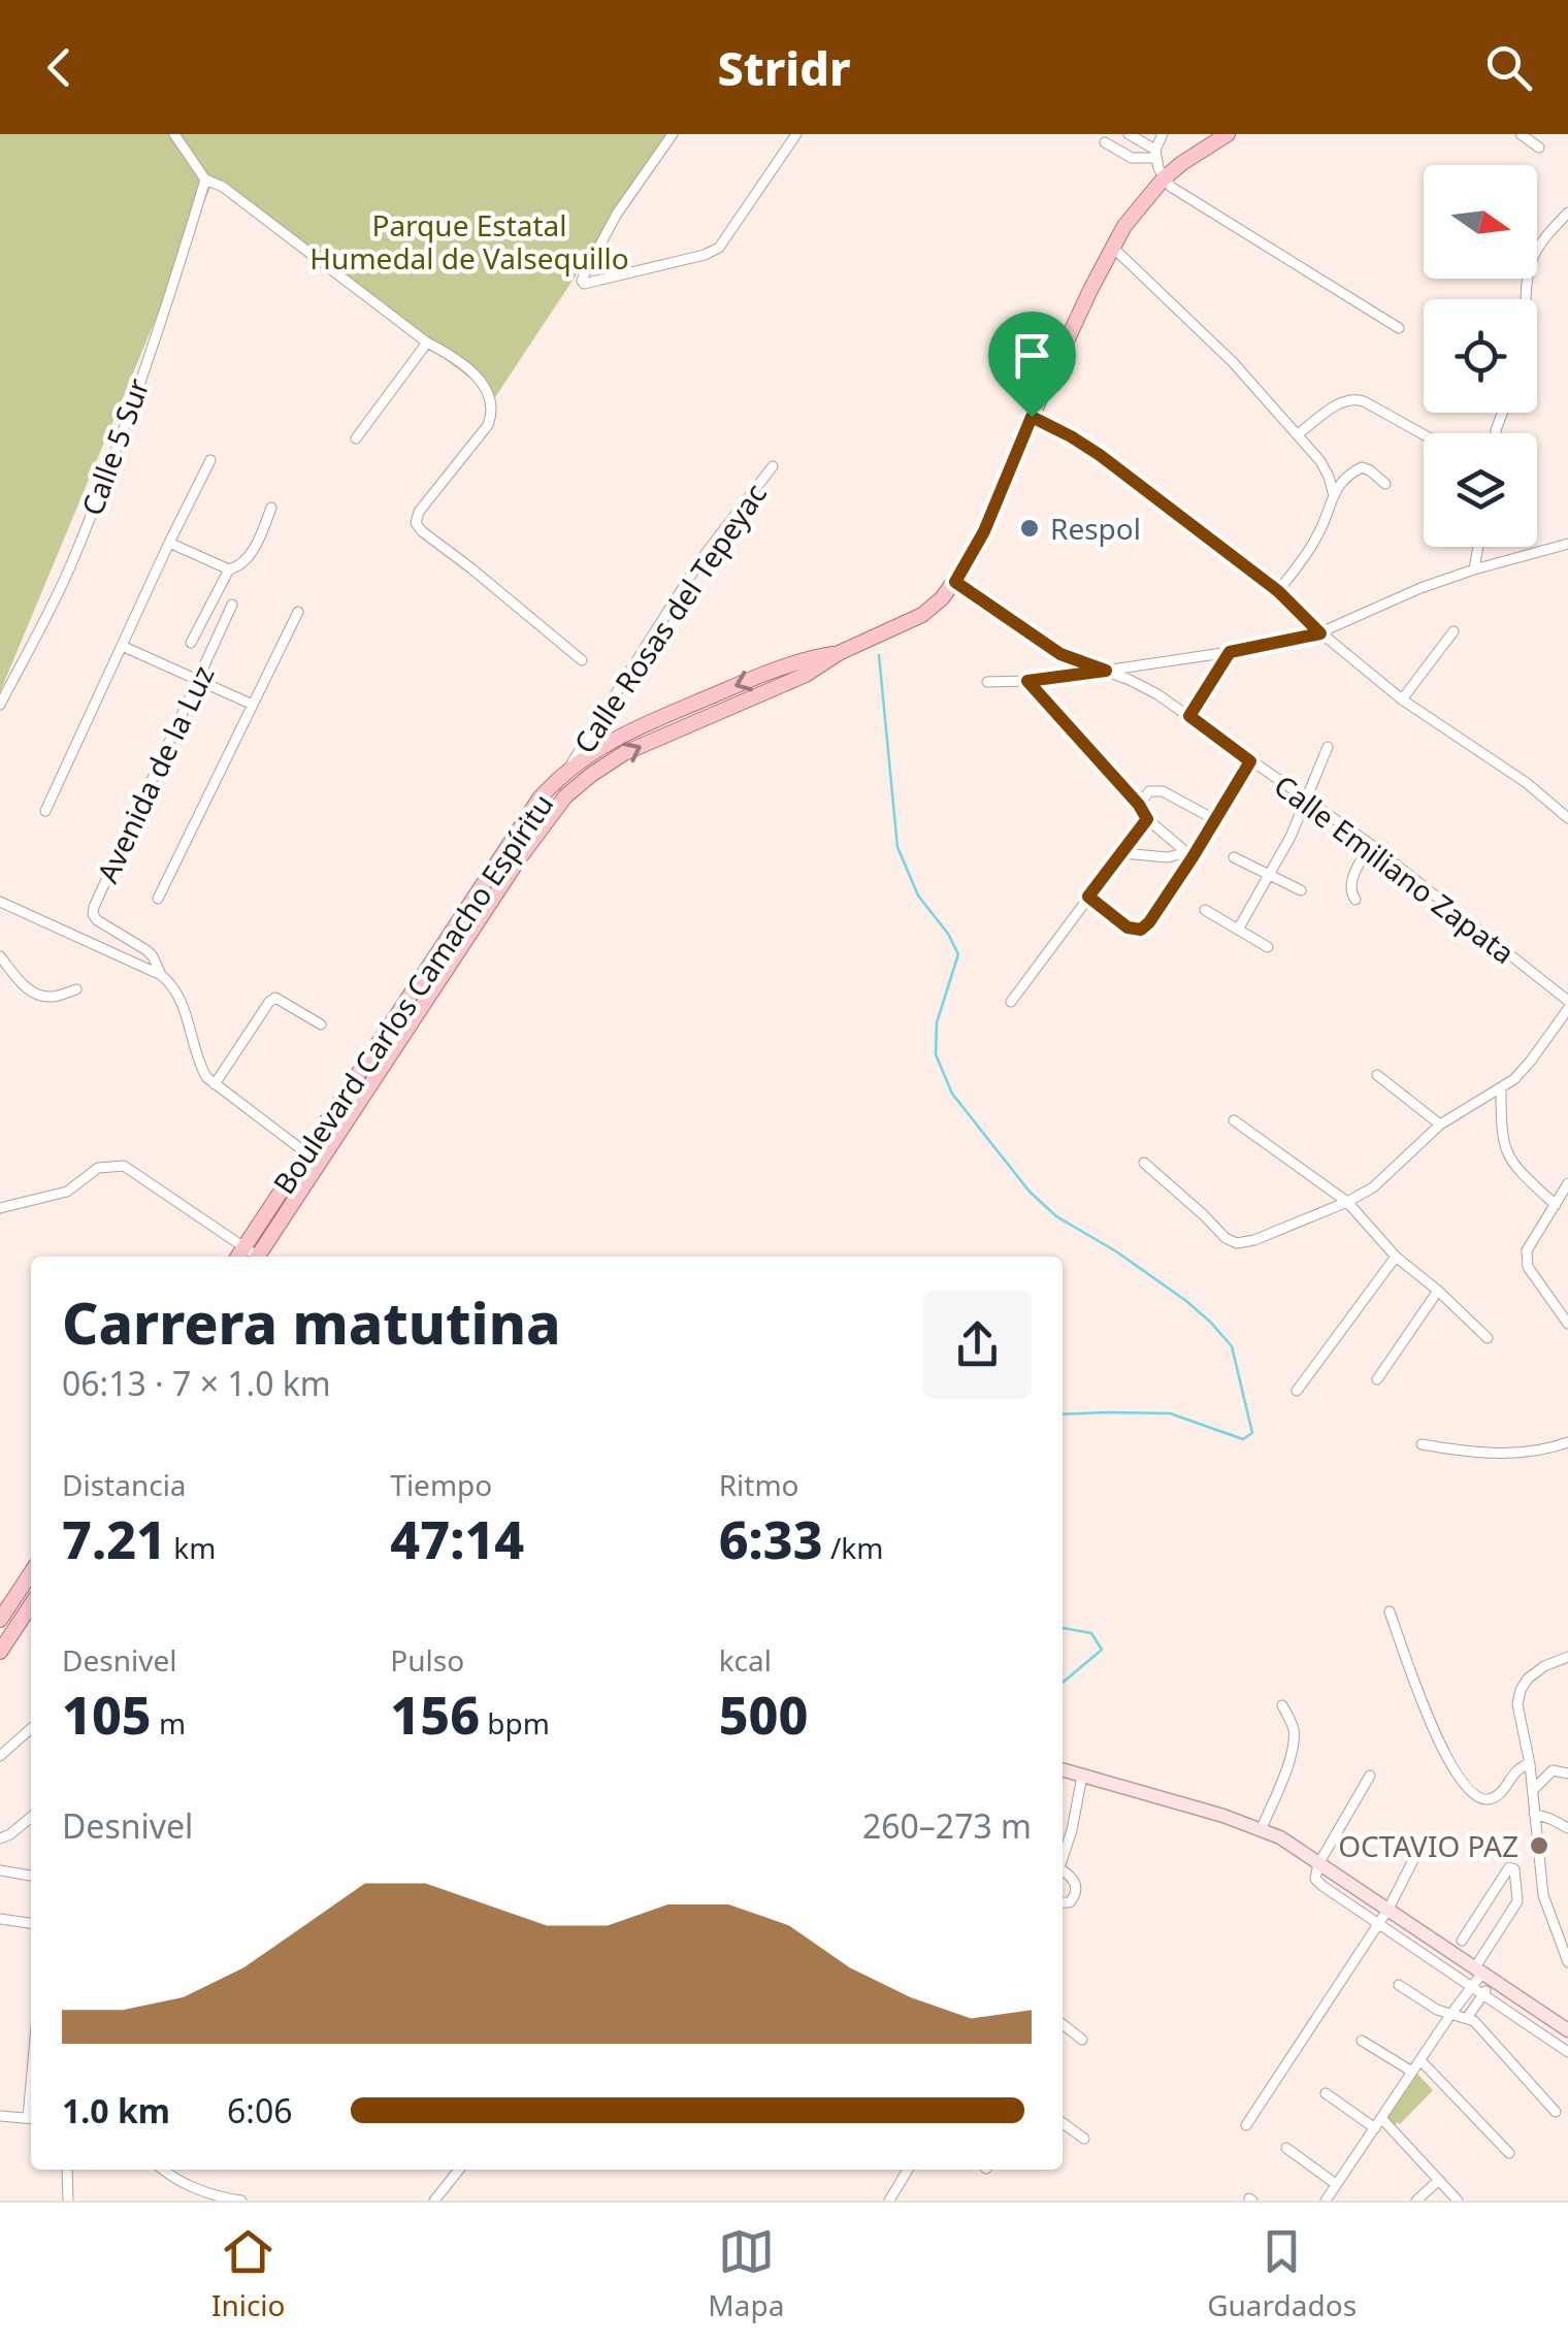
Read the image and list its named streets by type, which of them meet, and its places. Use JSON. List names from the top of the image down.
{
  "streets": {
    "main road": ["Boulevard Carlos Camacho Espíritu"],
    "street": [
      "Calle 5 Sur",
      "Calle Rosas del Tepeyac",
      "Avenida de la Luz",
      "Calle Emiliano Zapata"
    ]
  },
  "crossings": [
    ["Calle Rosas del Tepeyac", "Boulevard Carlos Camacho Espíritu"],
    ["Calle Emiliano Zapata", "Boulevard Carlos Camacho Espíritu"]
  ],
  "parks": ["Parque Estatal Humedal de Valsequillo"],
  "places": ["Respol", "OCTAVIO PAZ"],
  "north": "right",
  "page": {
    "header": "Stridr",
    "heading": ["Carrera matutina", "06:13 · 7 × 1.0 km"],
    "stats": [
      ["Distancia", "7.21 km"],
      ["Tiempo", "47:14"],
      ["Ritmo", "6:33 /km"],
      ["Desnivel", "105 m"],
      ["Pulso", "156 bpm"],
      ["kcal", "500"]
    ],
    "chart": ["Desnivel", "260–273 m"],
    "list": [
      {
        "name": "1.0 km",
        "note": "6:06"
      }
    ],
    "tabs": ["Inicio", "Mapa", "Guardados"]
  }
}
